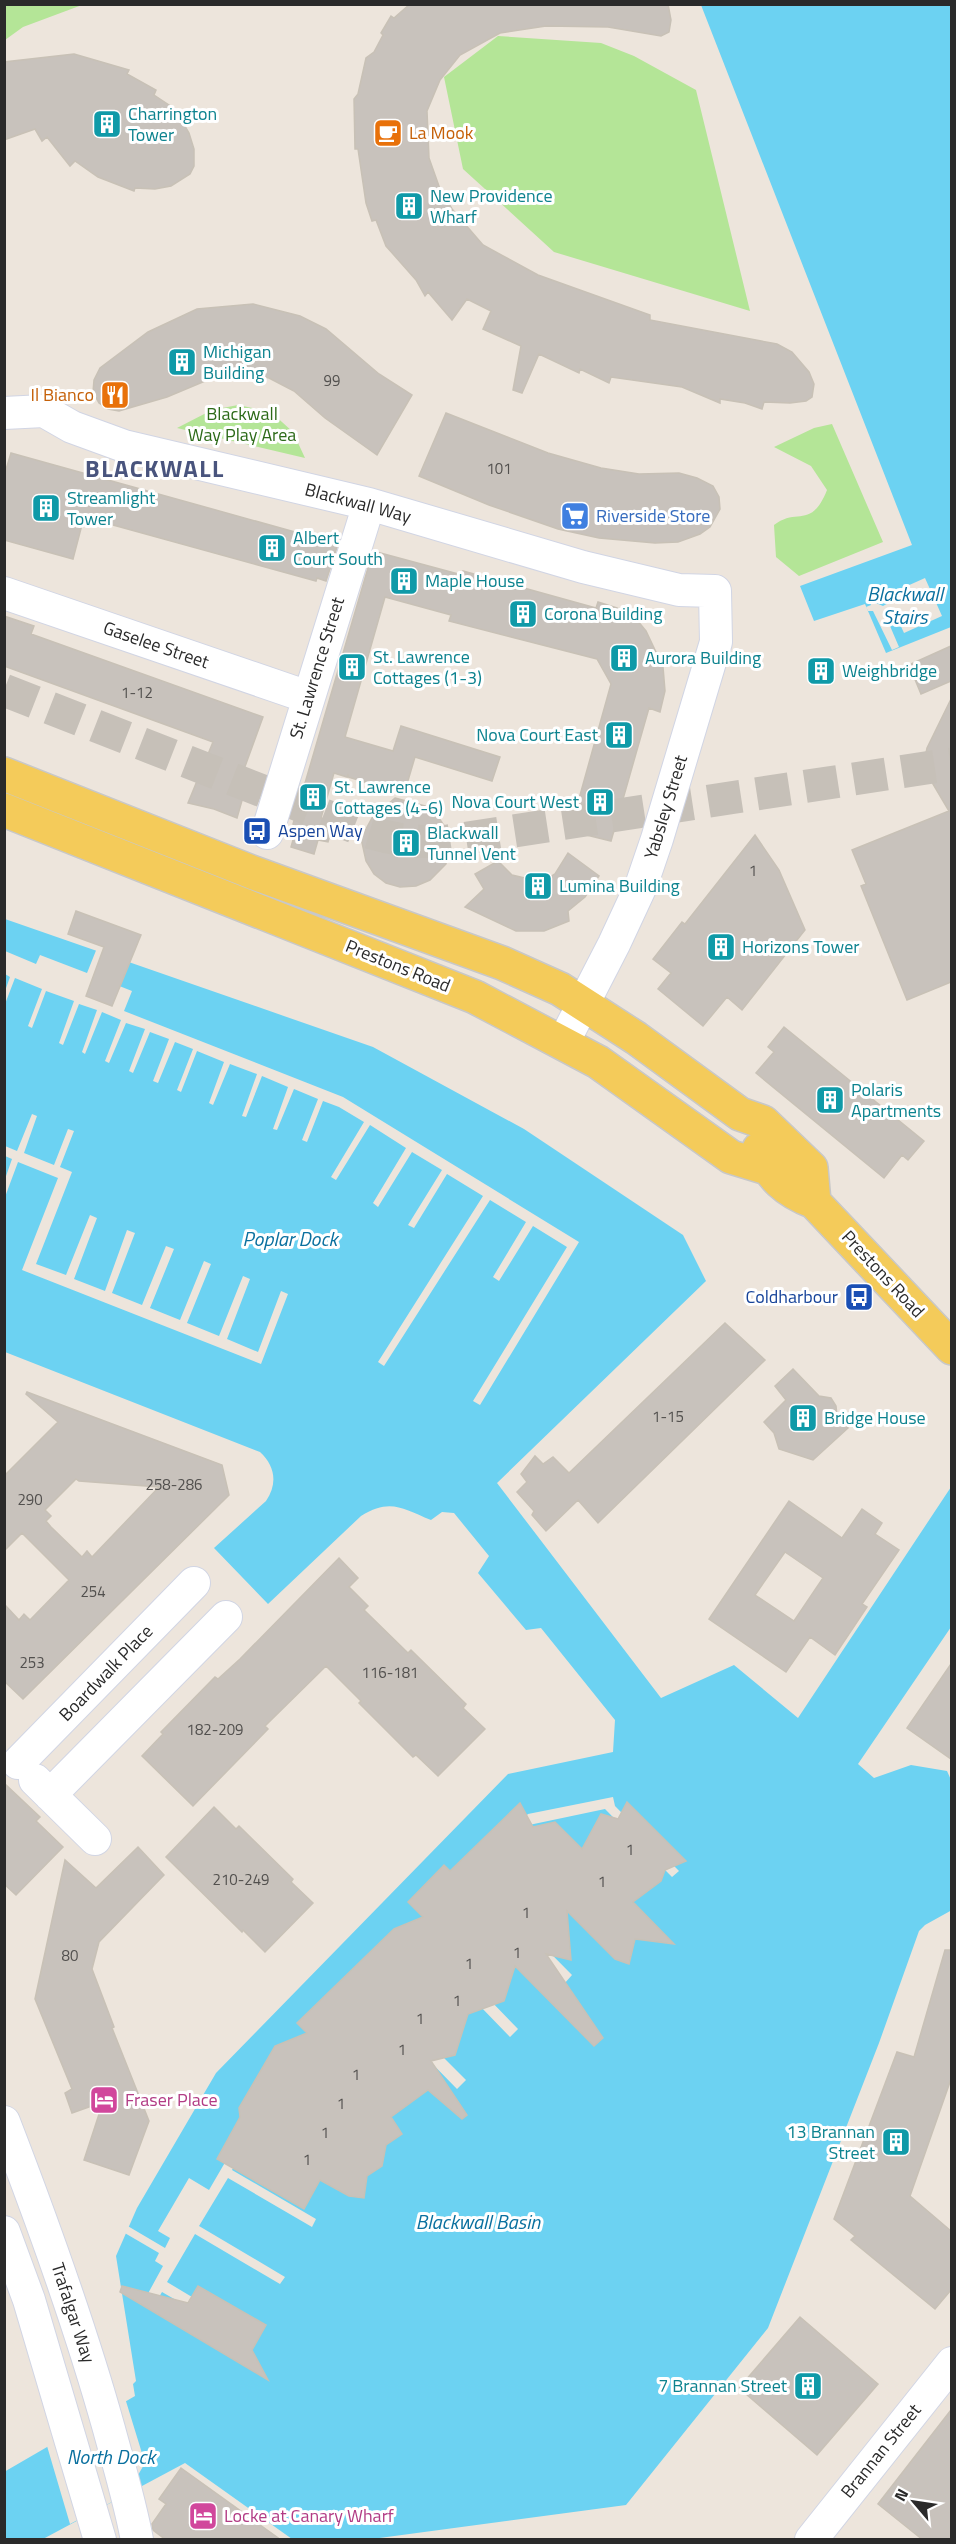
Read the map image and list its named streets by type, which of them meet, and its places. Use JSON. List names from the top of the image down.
{
  "streets": {
    "main road": ["Prestons Road"],
    "street": [
      "Blackwall Way",
      "Gaselee Street",
      "St. Lawrence Street",
      "Yabsley Street",
      "Boardwalk Place",
      "Trafalgar Way",
      "Brannan Street"
    ]
  },
  "crossings": [
    ["Blackwall Way", "St. Lawrence Street"],
    ["Blackwall Way", "Yabsley Street"],
    ["Gaselee Street", "St. Lawrence Street"],
    ["Yabsley Street", "Prestons Road"]
  ],
  "districts": ["BLACKWALL"],
  "water": [
    "Blackwall Stairs",
    "Poplar Dock",
    "Blackwall Basin",
    "North Dock"
  ],
  "parks": ["Blackwall Way Play Area"],
  "places": {
    "building": [
      "Charrington Tower",
      "New Providence Wharf",
      "Michigan Building",
      "Streamlight Tower",
      "Albert Court South",
      "Maple House",
      "Corona Building",
      "Aurora Building",
      "St. Lawrence Cottages (1-3)",
      "Weighbridge",
      "Nova Court East",
      "St. Lawrence Cottages (4-6)",
      "Nova Court West",
      "Blackwall Tunnel Vent",
      "Lumina Building",
      "Horizons Tower",
      "Polaris Apartments",
      "Bridge House",
      "13 Brannan Street",
      "7 Brannan Street"
    ],
    "cafe": ["La Mook"],
    "restaurant": ["Il Bianco"],
    "supermarket": ["Riverside Store"],
    "bus stop": ["Aspen Way", "Coldharbour"],
    "hotel": ["Fraser Place", "Locke at Canary Wharf"]
  },
  "house_numbers": [
    "99",
    "101",
    "1-12",
    "1",
    "1-15",
    "258-286",
    "290",
    "254",
    "253",
    "116-181",
    "182-209",
    "1",
    "210-249",
    "1",
    "1",
    "1",
    "80",
    "1",
    "1",
    "1",
    "1",
    "1",
    "1",
    "1",
    "1"
  ],
  "north": "top left"
}
